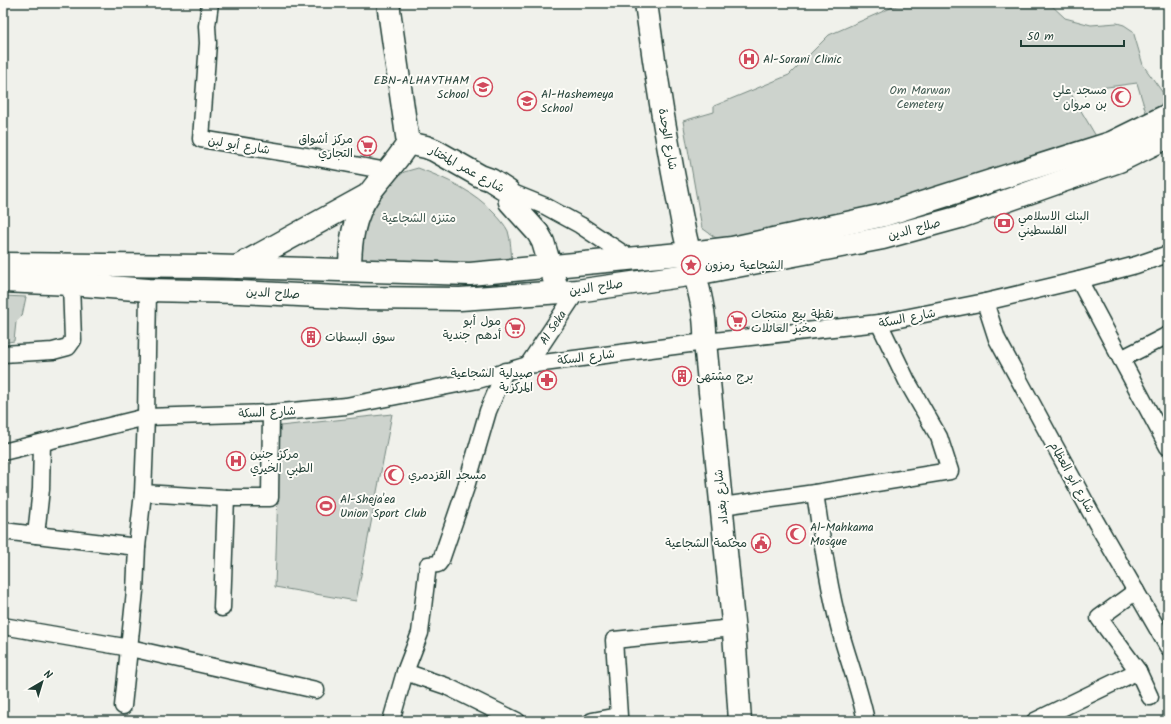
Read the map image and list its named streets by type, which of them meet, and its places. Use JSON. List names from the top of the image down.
{
  "streets": {
    "main road": [
      "شارع الوحدة",
      "شارع عمر المختار",
      "صلاح الدين",
      "شارع بغداد"
    ],
    "street": [
      "شارع أبو لبن",
      "شارع السكة",
      "Al Seka",
      "شارع أبو العظام"
    ]
  },
  "crossings": [
    ["شارع الوحدة", "صلاح الدين"],
    ["شارع الوحدة", "شارع بغداد"],
    ["شارع عمر المختار", "صلاح الدين"],
    ["شارع عمر المختار", "Al Seka"],
    ["صلاح الدين", "Al Seka"],
    ["صلاح الدين", "شارع بغداد"],
    ["شارع السكة", "Al Seka"],
    ["شارع السكة", "شارع أبو العظام"],
    ["شارع السكة", "شارع بغداد"]
  ],
  "parks": ["Om Marwan Cemetery", "متنزه الشجاعية"],
  "places": {
    "hospital": ["Al-Sorani Clinic", "مركز جنين الطبي الخيري"],
    "school or university": ["EBN-ALHAYTHAM School", "Al-Hashemeya School"],
    "mosque": ["مسجد علي بن مروان", "مسجد القزدمري", "Al-Mahkama Mosque"],
    "supermarket": ["مركز أشواق التجاري", "نقطة بيع منتجات مخبز العائلات", "مول أبو أدهم جندية"],
    "bank": ["البنك الاسلامي الفلسطيني"],
    "place": ["الشجاعية رمزون"],
    "building": ["سوق البسطات", "برج مشتهى"],
    "pharmacy": ["صيدلية الشجاعية المركزية"],
    "sports": ["Al-Sheja'ea Union Sport Club"],
    "public building": ["محكمة الشجاعية"]
  },
  "scale_bar": "50 m",
  "north": "top right"
}
